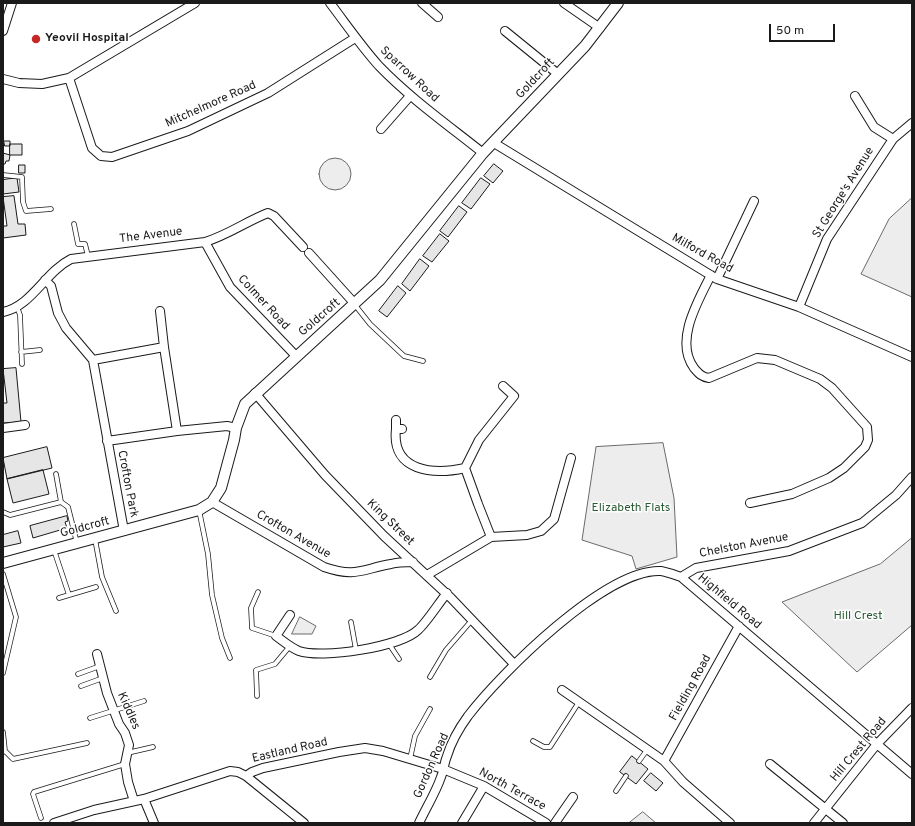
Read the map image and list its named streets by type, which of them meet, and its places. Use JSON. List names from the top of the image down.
{
  "streets": {
    "street": [
      "Sparrow Road",
      "Goldcroft",
      "Mitchelmore Road",
      "St George's Avenue",
      "The Avenue",
      "Milford Road",
      "Colmer Road",
      "Crofton Park",
      "King Street",
      "Crofton Avenue",
      "Chelston Avenue",
      "Highfield Road",
      "Fielding Road",
      "Kiddles",
      "Hill Crest Road",
      "Eastland Road",
      "Gordon Road",
      "North Terrace"
    ]
  },
  "crossings": [
    ["Sparrow Road", "Goldcroft"],
    ["Sparrow Road", "Mitchelmore Road"],
    ["Goldcroft", "Milford Road"],
    ["Goldcroft", "Colmer Road"],
    ["Goldcroft", "Crofton Park"],
    ["Goldcroft", "King Street"],
    ["Goldcroft", "Crofton Avenue"],
    ["St George's Avenue", "Milford Road"],
    ["The Avenue", "Colmer Road"],
    ["King Street", "Crofton Avenue"],
    ["King Street", "Highfield Road"],
    ["King Street", "Gordon Road"],
    ["Chelston Avenue", "Highfield Road"],
    ["Highfield Road", "Fielding Road"],
    ["Highfield Road", "Hill Crest Road"],
    ["Highfield Road", "Gordon Road"],
    ["Kiddles", "Eastland Road"],
    ["Eastland Road", "Gordon Road"],
    ["Eastland Road", "North Terrace"],
    ["Gordon Road", "North Terrace"]
  ],
  "parks": ["Elizabeth Flats", "Hill Crest"],
  "places": ["Yeovil Hospital"],
  "scale_bar": "50 m"
}
